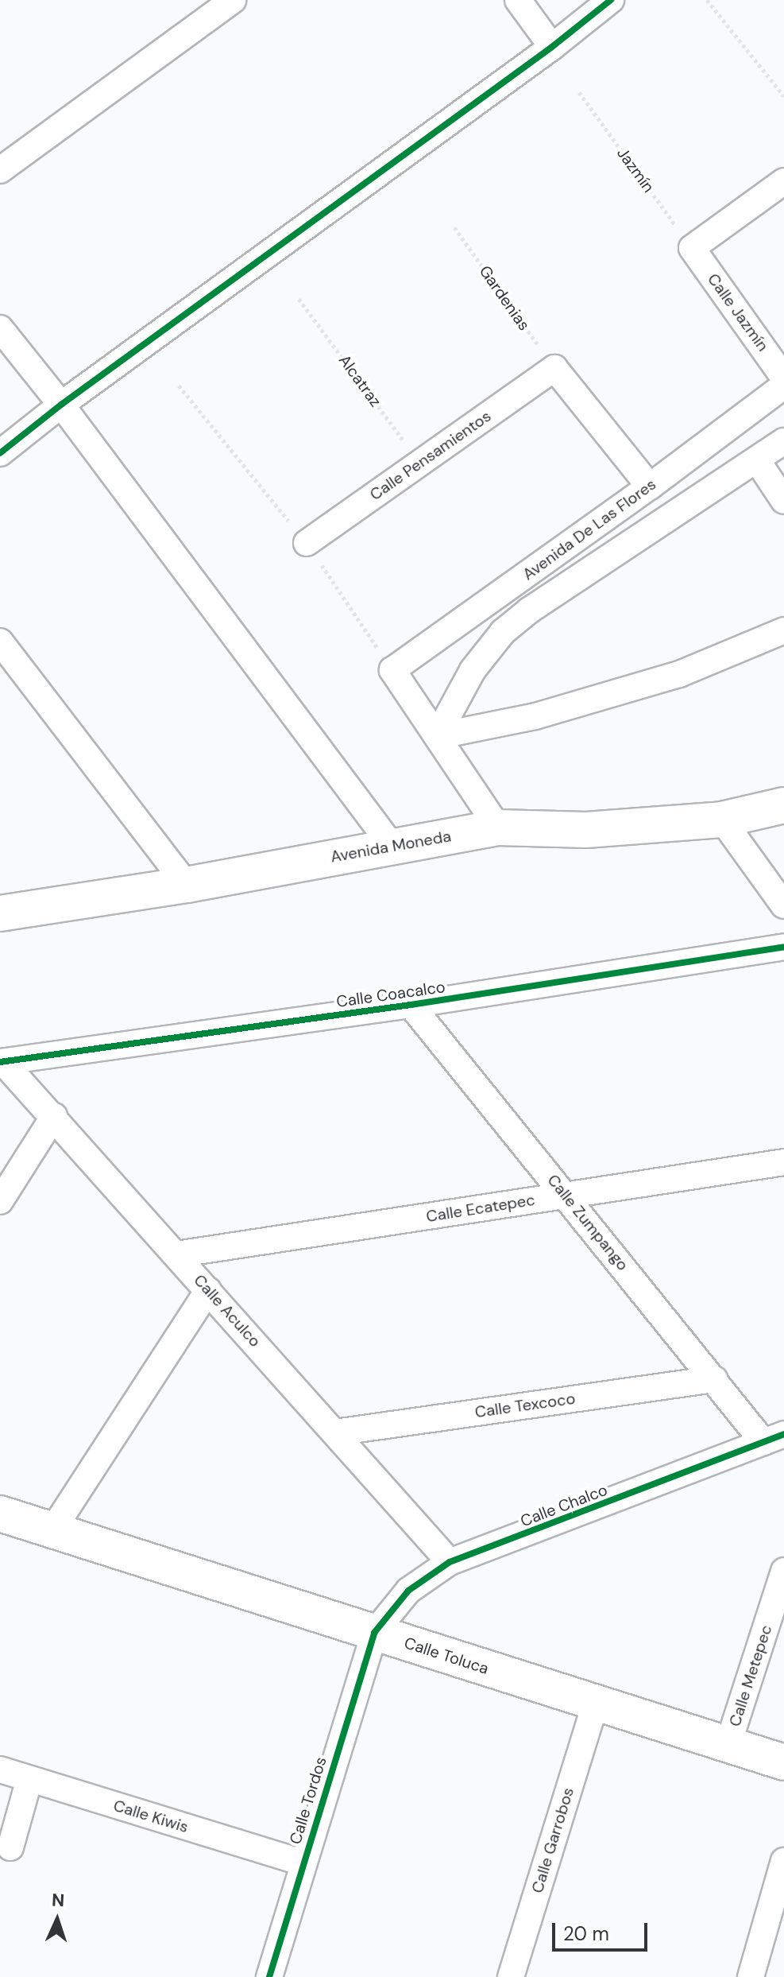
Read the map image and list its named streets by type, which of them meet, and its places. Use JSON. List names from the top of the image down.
{
  "streets": {
    "main road": ["Avenida Moneda", "Calle Toluca"],
    "street": [
      "Calle Jazmín",
      "Calle Pensamientos",
      "Avenida De Las Flores",
      "Calle Coacalco",
      "Calle Ecatepec",
      "Calle Zumpango",
      "Calle Aculco",
      "Calle Texcoco",
      "Calle Chalco",
      "Calle Metepec",
      "Calle Tordos",
      "Calle Kiwis",
      "Calle Garrobos"
    ],
    "path": ["Jazmín", "Gardenias", "Alcatraz"]
  },
  "crossings": [
    ["Jazmín", "Calle Jazmín"],
    ["Gardenias", "Calle Pensamientos"],
    ["Alcatraz", "Calle Pensamientos"],
    ["Calle Coacalco", "Calle Zumpango"],
    ["Calle Coacalco", "Calle Aculco"],
    ["Calle Ecatepec", "Calle Zumpango"],
    ["Calle Ecatepec", "Calle Aculco"],
    ["Calle Zumpango", "Calle Texcoco"],
    ["Calle Zumpango", "Calle Chalco"],
    ["Calle Aculco", "Calle Texcoco"],
    ["Calle Aculco", "Calle Chalco"],
    ["Calle Chalco", "Calle Toluca"],
    ["Calle Chalco", "Calle Tordos"],
    ["Calle Toluca", "Calle Metepec"],
    ["Calle Toluca", "Calle Tordos"],
    ["Calle Toluca", "Calle Garrobos"],
    ["Calle Tordos", "Calle Kiwis"]
  ],
  "scale_bar": "20 m",
  "north": "top"
}
